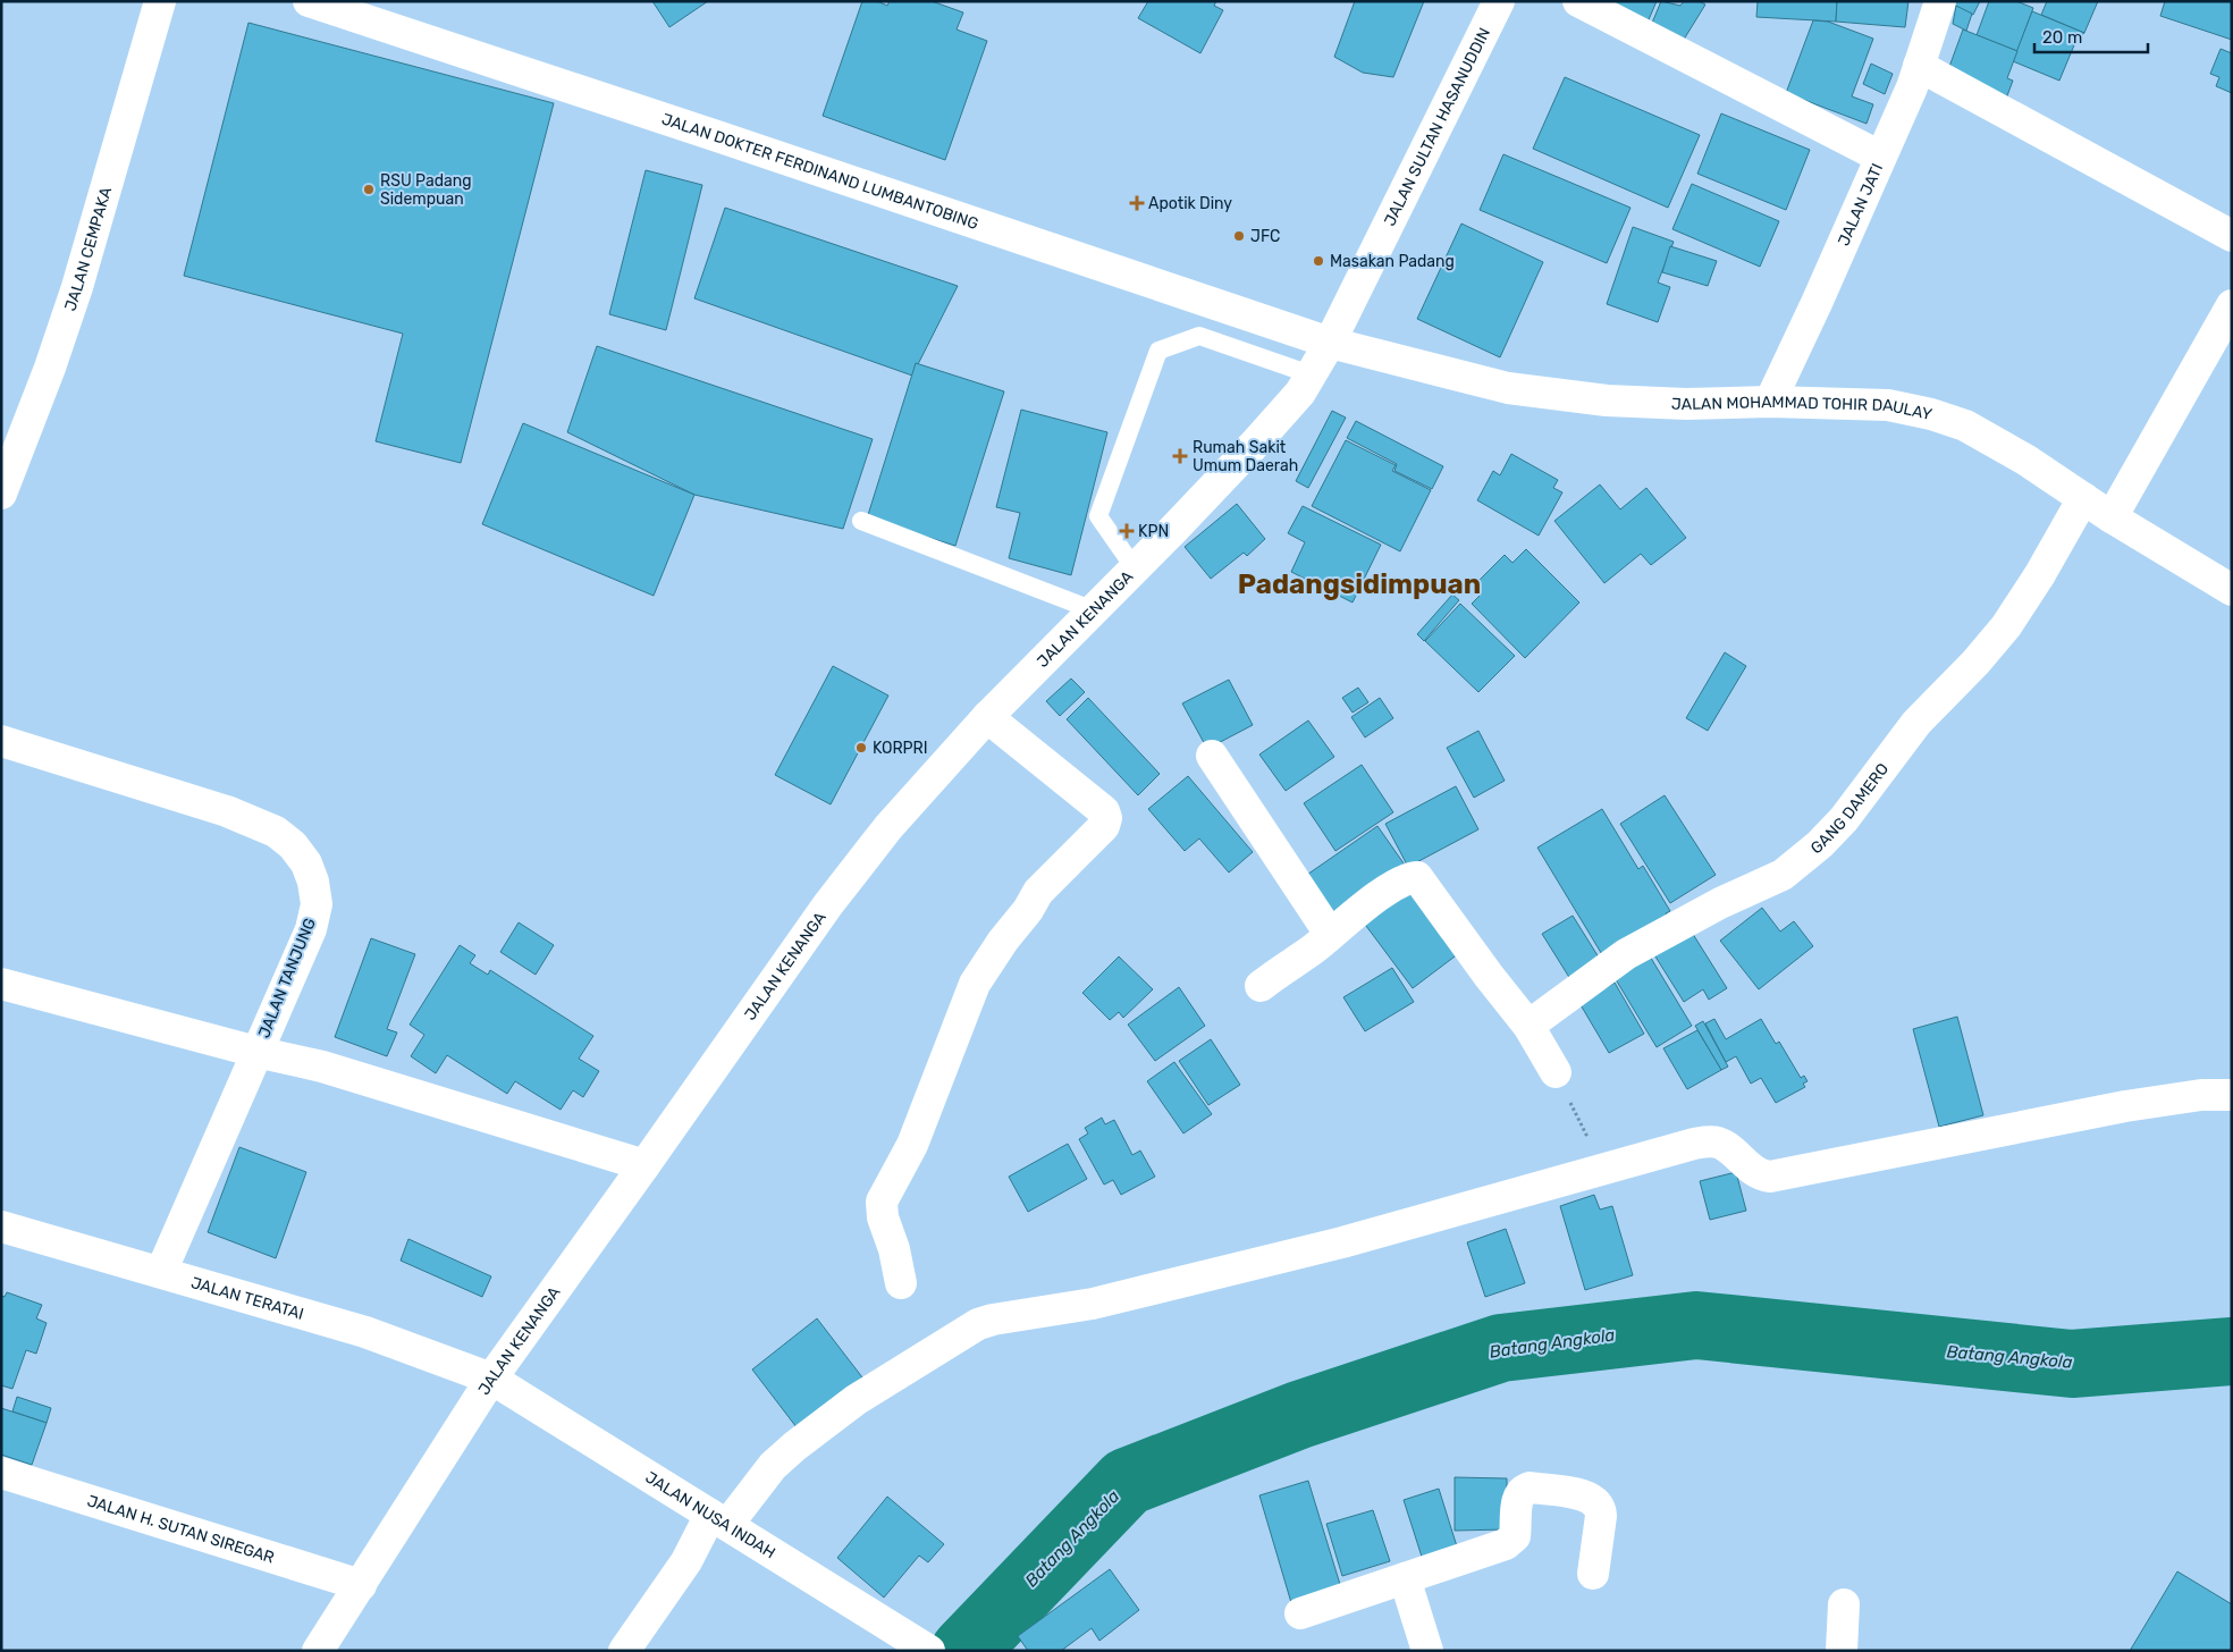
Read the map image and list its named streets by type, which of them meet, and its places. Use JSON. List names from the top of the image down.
{
  "streets": {
    "street": [
      "JALAN SULTAN HASANUDDIN",
      "JALAN DOKTER FERDINAND LUMBANTOBING",
      "JALAN JATI",
      "JALAN CEMPAKA",
      "JALAN MOHAMMAD TOHIR DAULAY",
      "JALAN KENANGA",
      "GANG DAMERO",
      "JALAN TANJUNG",
      "JALAN TERATAI",
      "JALAN NUSA INDAH",
      "JALAN H. SUTAN SIREGAR"
    ]
  },
  "crossings": [
    ["JALAN SULTAN HASANUDDIN", "JALAN DOKTER FERDINAND LUMBANTOBING"],
    ["JALAN SULTAN HASANUDDIN", "JALAN MOHAMMAD TOHIR DAULAY"],
    ["JALAN SULTAN HASANUDDIN", "JALAN KENANGA"],
    ["JALAN DOKTER FERDINAND LUMBANTOBING", "JALAN MOHAMMAD TOHIR DAULAY"],
    ["JALAN DOKTER FERDINAND LUMBANTOBING", "JALAN KENANGA"],
    ["JALAN JATI", "JALAN MOHAMMAD TOHIR DAULAY"],
    ["JALAN MOHAMMAD TOHIR DAULAY", "JALAN KENANGA"],
    ["JALAN MOHAMMAD TOHIR DAULAY", "GANG DAMERO"],
    ["JALAN KENANGA", "JALAN TERATAI"],
    ["JALAN KENANGA", "JALAN NUSA INDAH"],
    ["JALAN KENANGA", "JALAN H. SUTAN SIREGAR"],
    ["JALAN TANJUNG", "JALAN TERATAI"],
    ["JALAN TERATAI", "JALAN NUSA INDAH"]
  ],
  "districts": ["Padangsidimpuan"],
  "water": ["Batang Angkola"],
  "places": {
    "other": [
      "RSU Padang Sidempuan",
      "JFC",
      "Masakan Padang",
      "KORPRI"
    ],
    "health": ["Apotik Diny", "Rumah Sakit Umum Daerah", "KPN"]
  },
  "scale_bar": "20 m"
}
